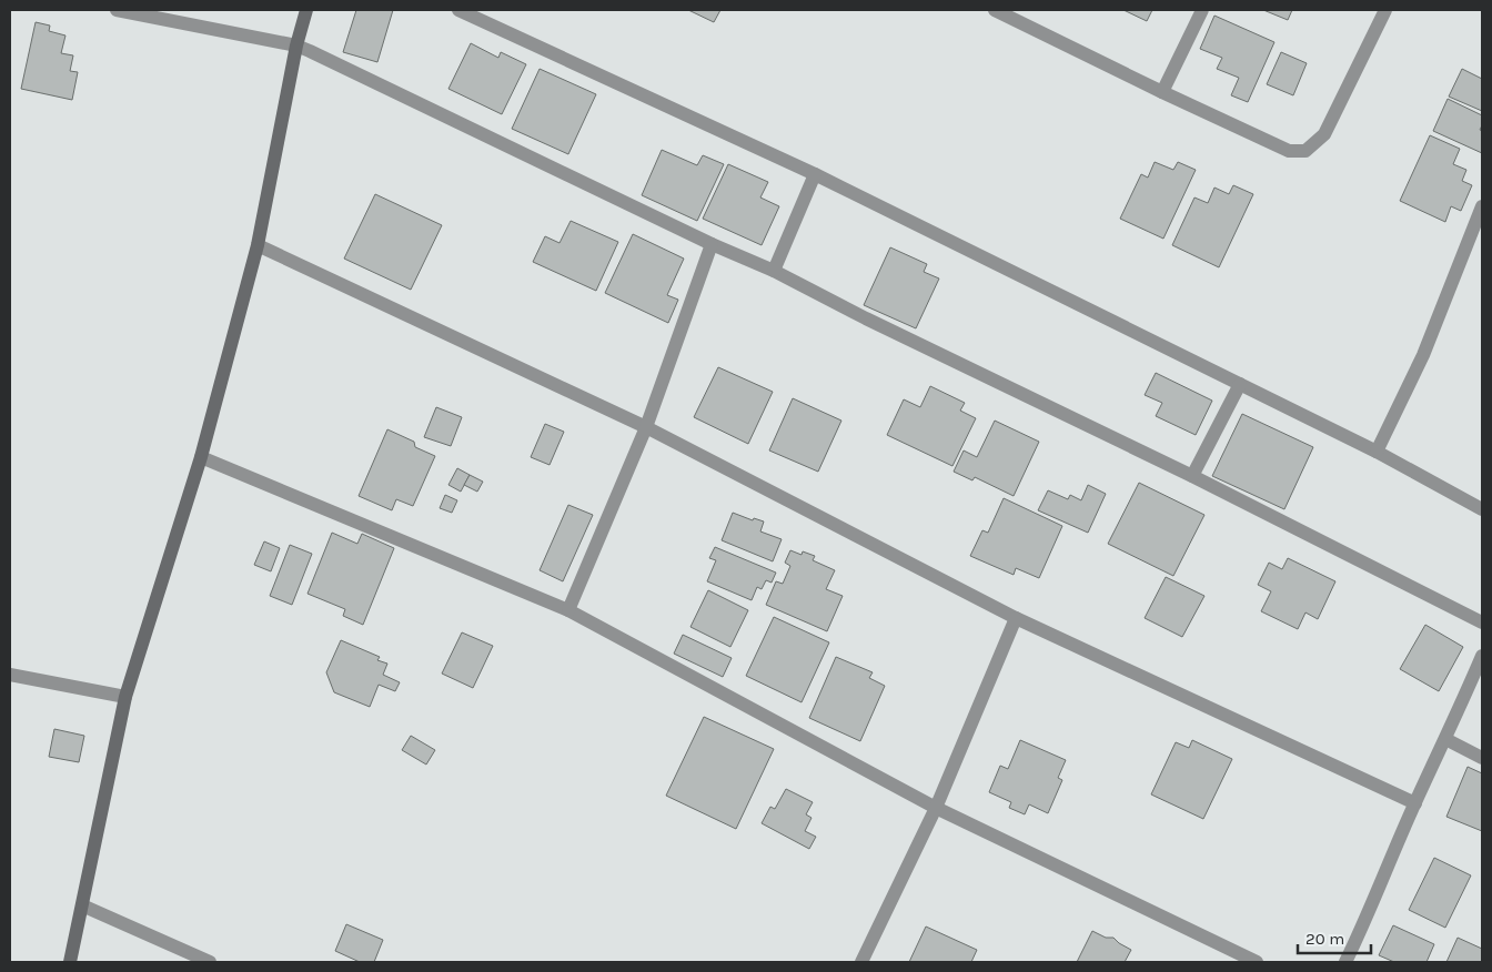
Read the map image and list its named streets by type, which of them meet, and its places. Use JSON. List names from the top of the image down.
{
  "scale_bar": "20 m"
}
